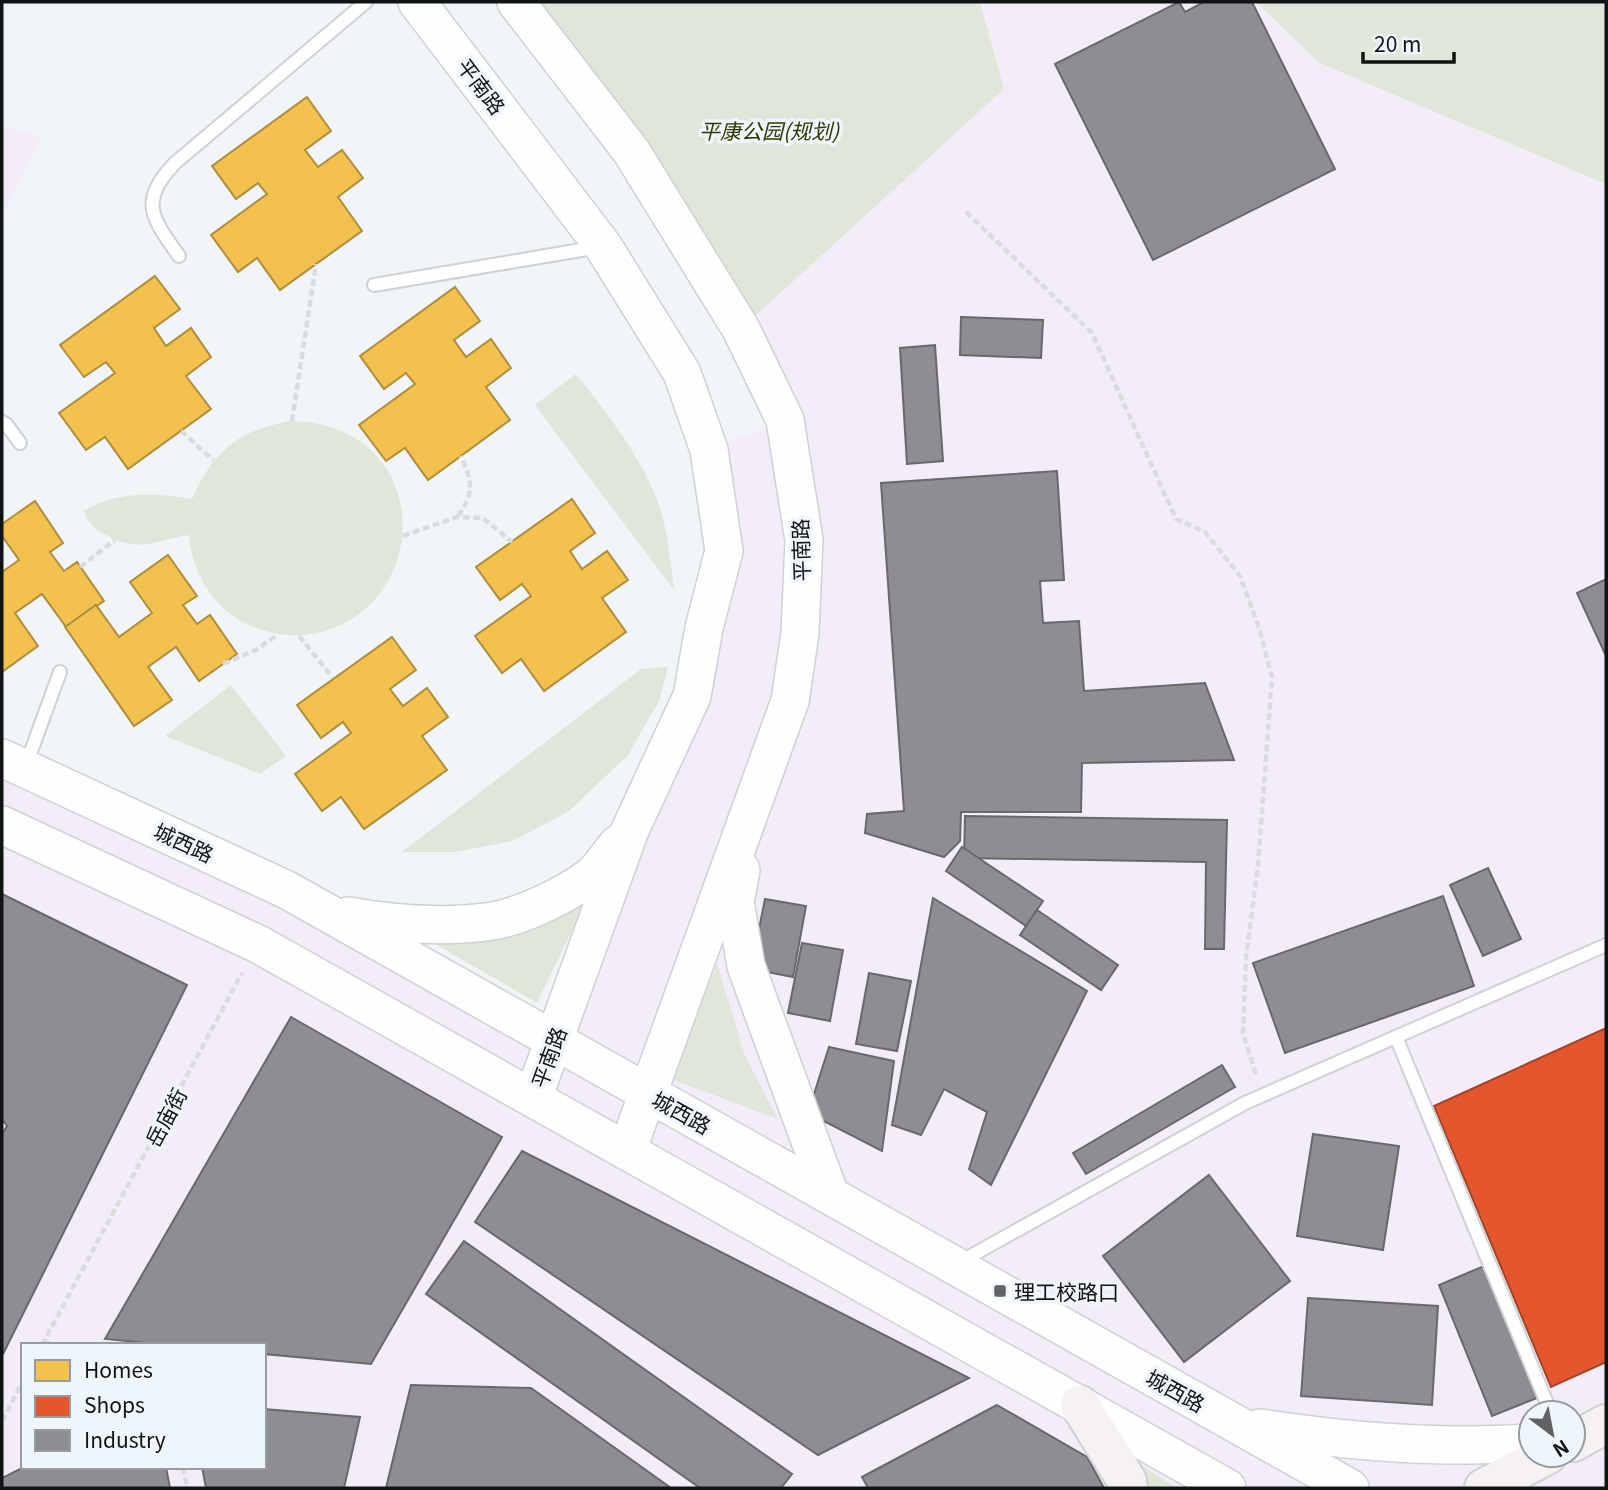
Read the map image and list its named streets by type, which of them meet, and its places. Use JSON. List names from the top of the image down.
{
  "streets": {
    "main road": ["平南路", "城西路"],
    "path": ["岳庙街"]
  },
  "crossings": [
    ["平南路", "城西路"]
  ],
  "parks": ["平康公园(规划)"],
  "places": {
    "transit": ["理工校路口"]
  },
  "legend": ["Homes", "Shops", "Industry"],
  "scale_bar": "20 m",
  "north": "bottom right"
}
